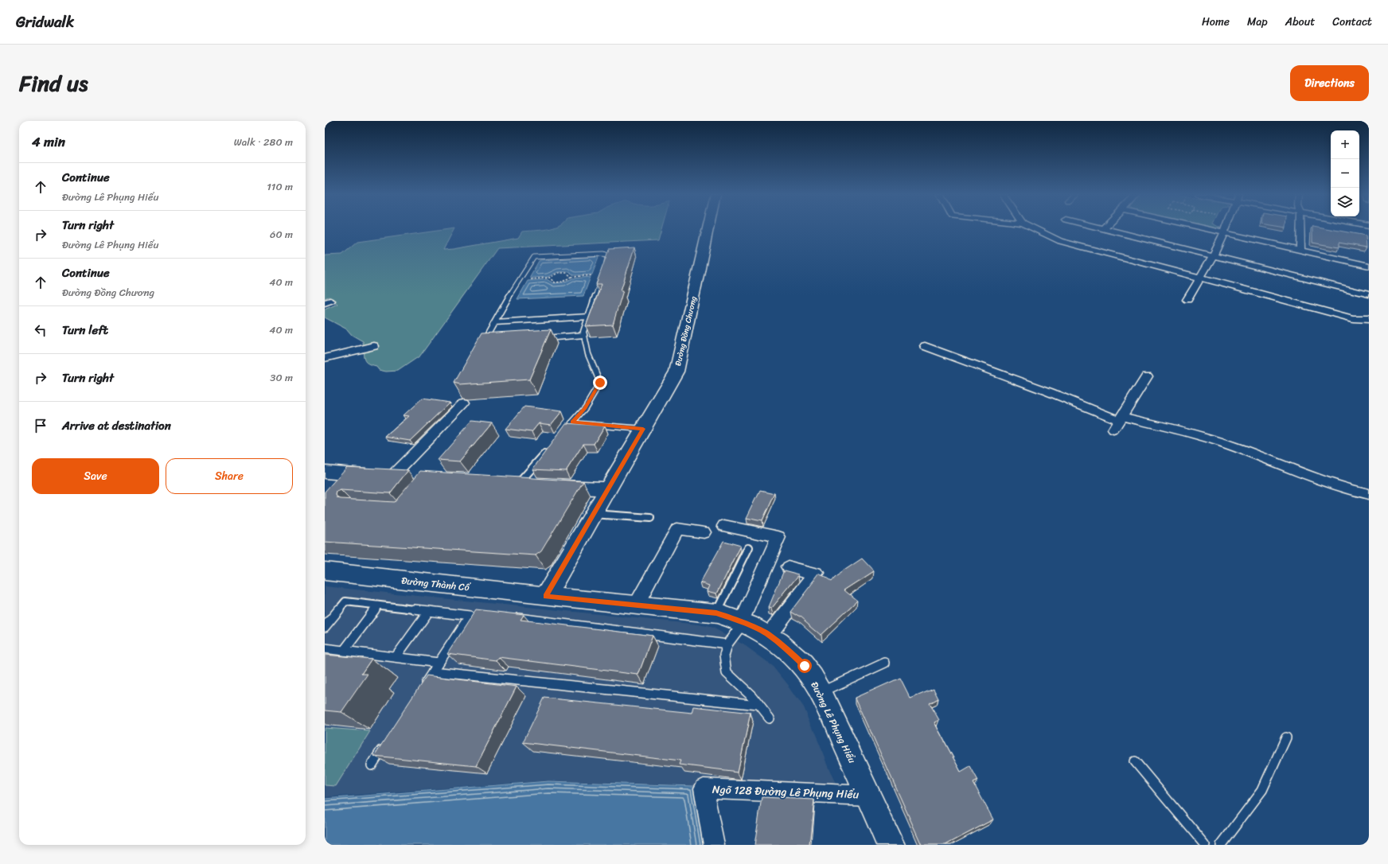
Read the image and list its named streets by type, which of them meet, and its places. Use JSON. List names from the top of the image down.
{
  "streets": {
    "street": [
      "Đường Đồng Chương",
      "Đường Thành Cổ",
      "Đường Lê Phụng Hiểu",
      "Ngõ 128 Đường Lê Phụng Hiểu"
    ]
  },
  "crossings": [
    ["Đường Thành Cổ", "Đường Lê Phụng Hiểu"],
    ["Đường Lê Phụng Hiểu", "Ngõ 128 Đường Lê Phụng Hiểu"]
  ],
  "page": {
    "header": "Gridwalk",
    "nav": [
      "Home",
      "Map",
      "About",
      "Contact"
    ],
    "title": "Find us",
    "buttons": [
      "Directions",
      ["Save", "Share"]
    ],
    "heading": ["4 min", "Walk · 280 m"],
    "map_buttons": ["+", "−"],
    "list": [
      ["Continue", "Đường Lê Phụng Hiểu", "110 m"],
      ["Turn right", "Đường Lê Phụng Hiểu", "60 m"],
      ["Continue", "Đường Đồng Chương", "40 m"],
      ["Turn left", "40 m"],
      ["Turn right", "30 m"],
      "Arrive at destination"
    ]
  }
}
